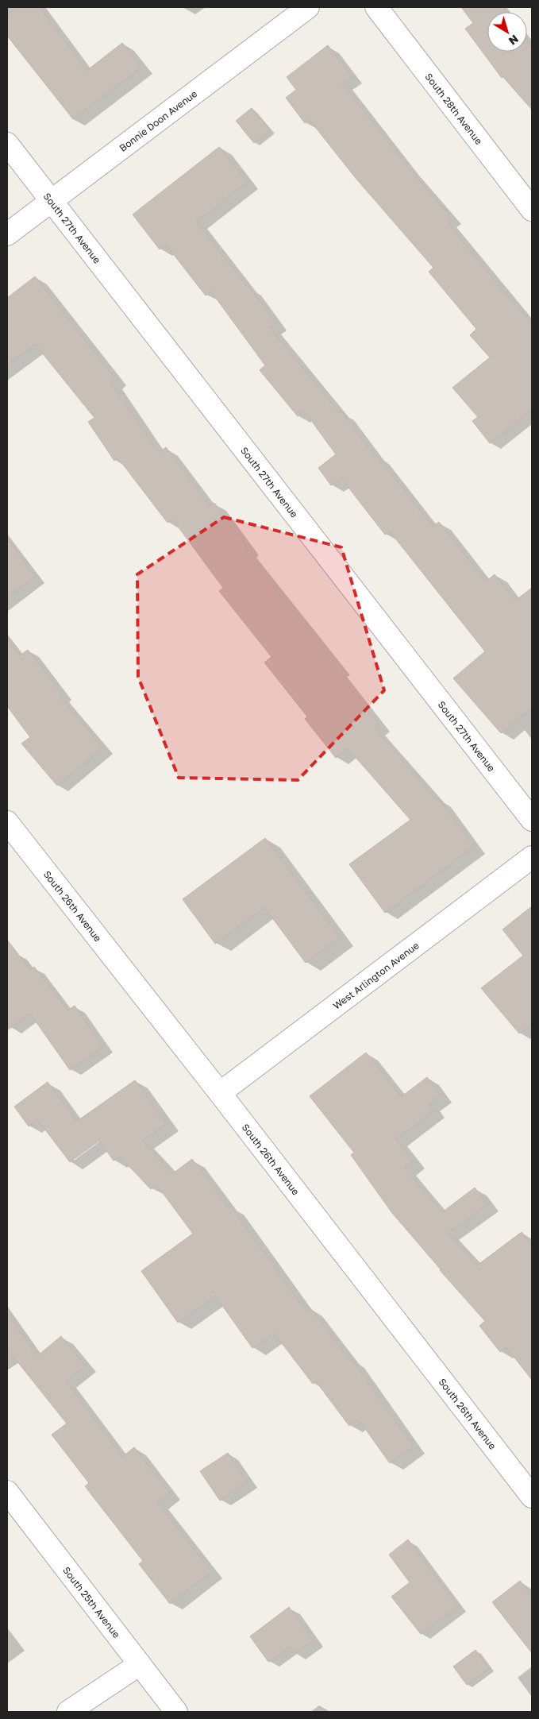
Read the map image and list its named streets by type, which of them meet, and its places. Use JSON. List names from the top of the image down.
{
  "streets": {
    "street": [
      "South 28th Avenue",
      "Bonnie Doon Avenue",
      "South 27th Avenue",
      "South 26th Avenue",
      "West Arlington Avenue",
      "South 25th Avenue"
    ]
  },
  "crossings": [
    ["Bonnie Doon Avenue", "South 27th Avenue"],
    ["South 26th Avenue", "West Arlington Avenue"]
  ],
  "north": "bottom right"
}
